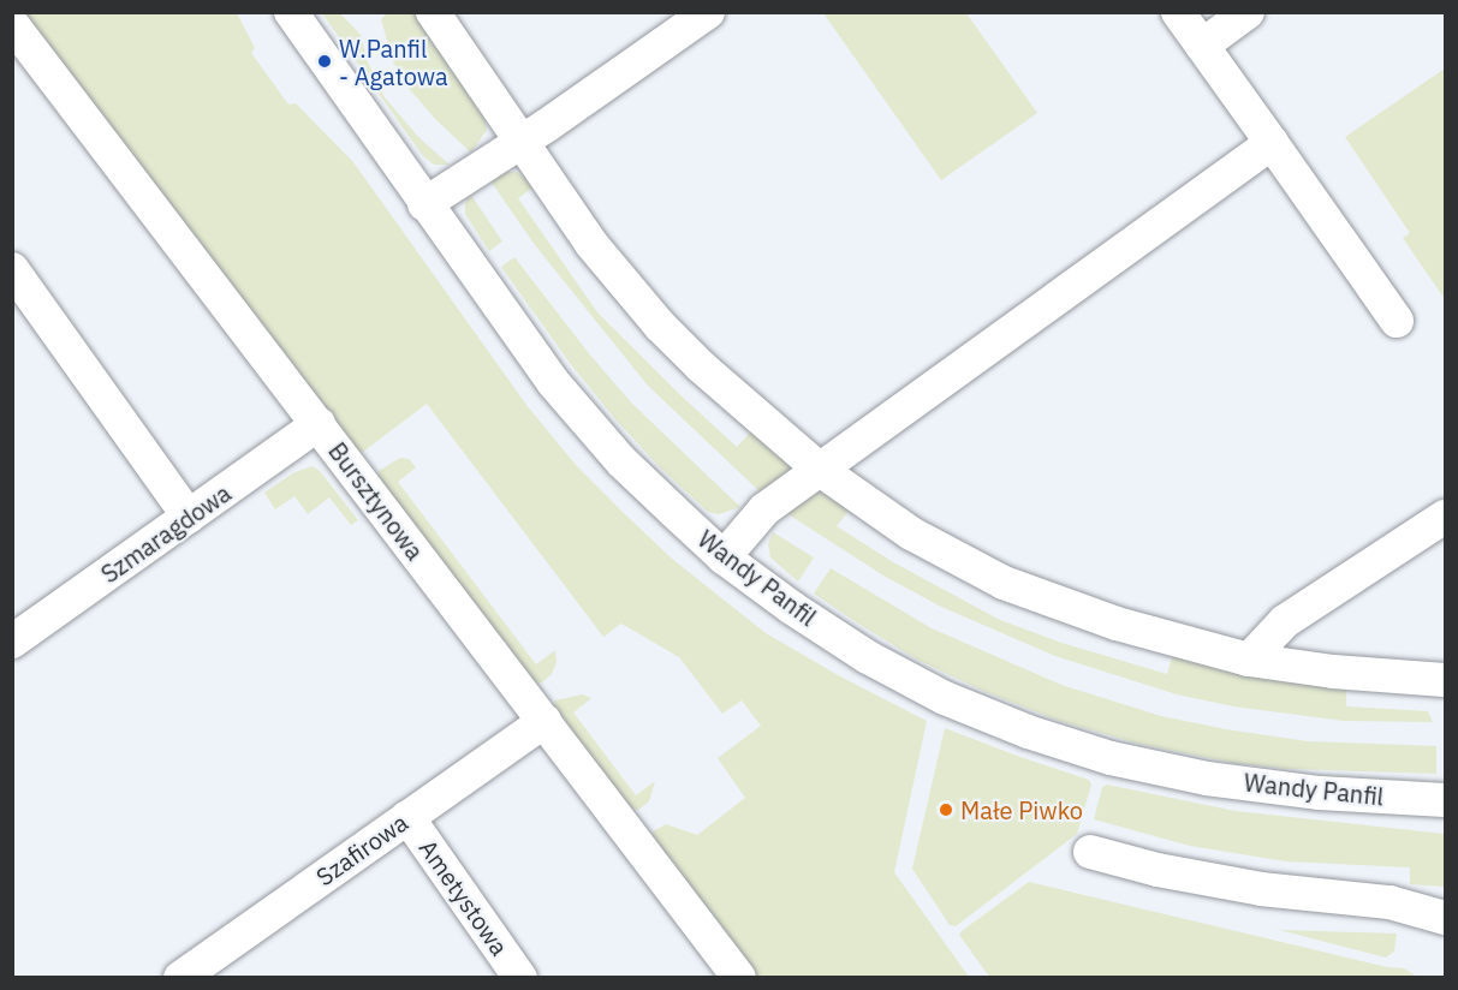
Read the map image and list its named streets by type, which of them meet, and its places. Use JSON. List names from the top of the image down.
{
  "streets": {
    "street": [
      "Bursztynowa",
      "Szmaragdowa",
      "Wandy Panfil",
      "Szafirowa",
      "Ametystowa"
    ]
  },
  "crossings": [
    ["Bursztynowa", "Szmaragdowa"],
    ["Bursztynowa", "Szafirowa"],
    ["Szafirowa", "Ametystowa"]
  ],
  "places": ["W.Panfil - Agatowa", "Małe Piwko"]
}
